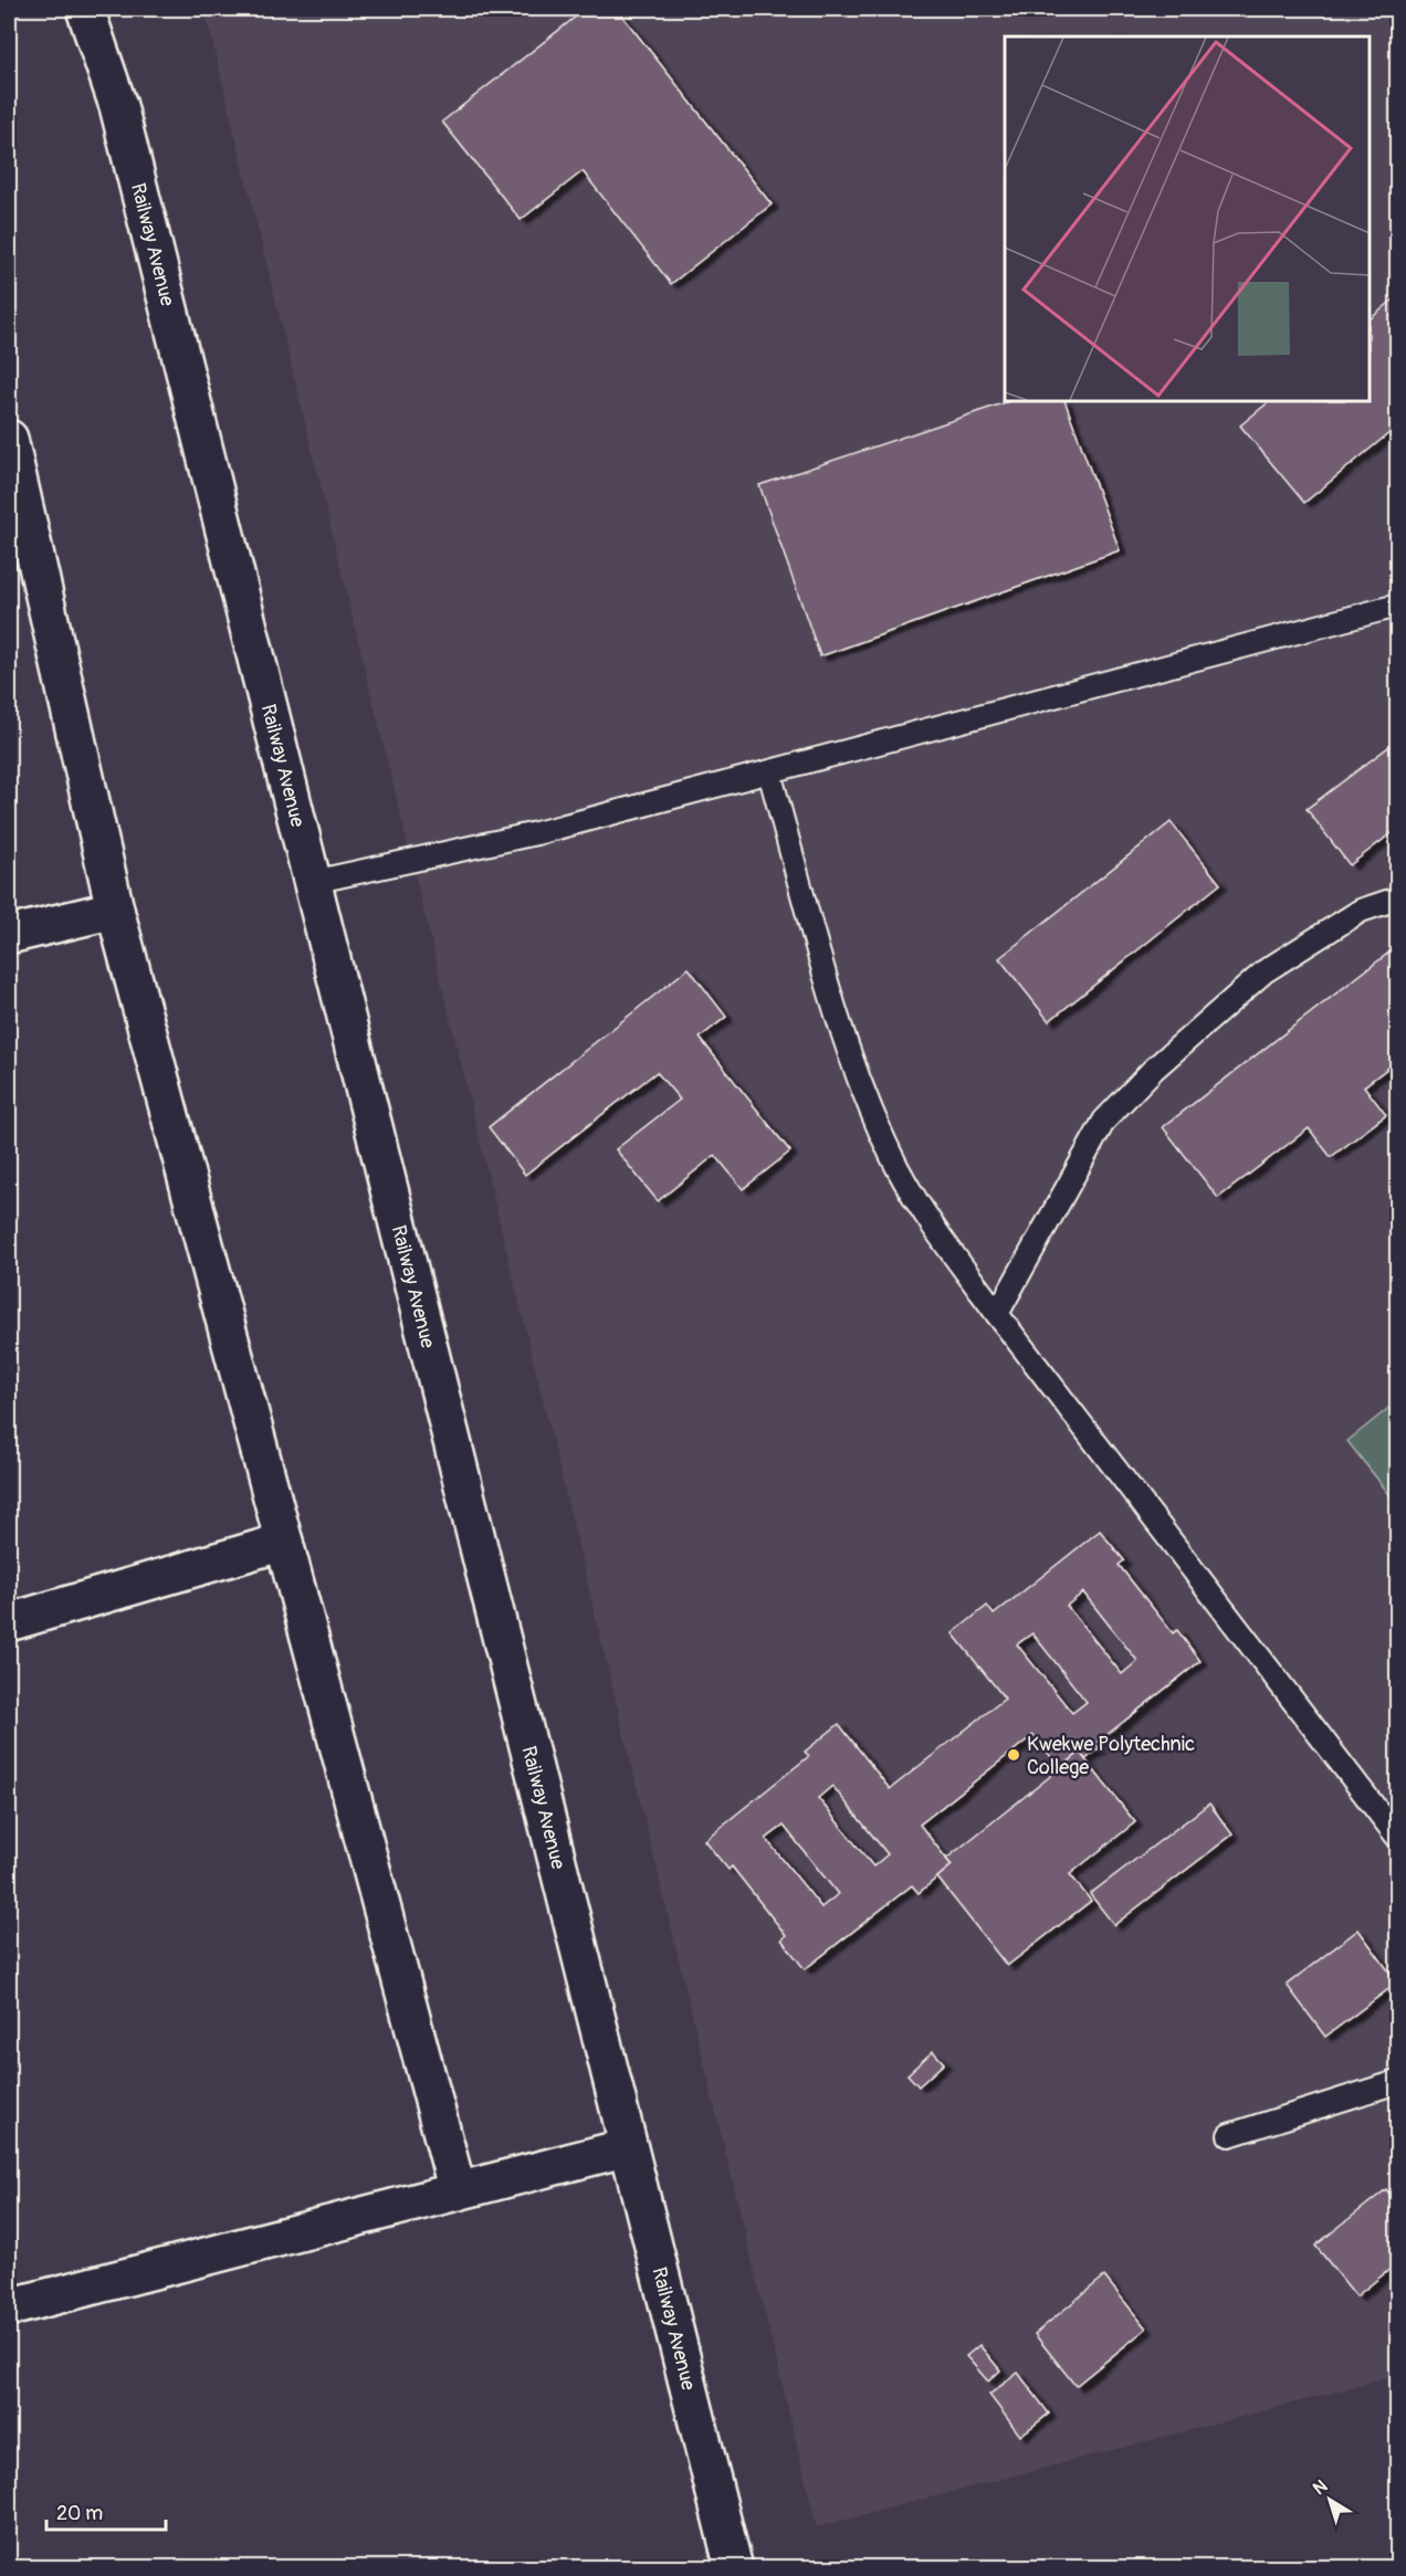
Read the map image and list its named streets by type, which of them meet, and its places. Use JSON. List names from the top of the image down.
{
  "streets": {
    "street": ["Railway Avenue"]
  },
  "places": ["Kwekwe Polytechnic College"],
  "scale_bar": "20 m",
  "north": "top left"
}
